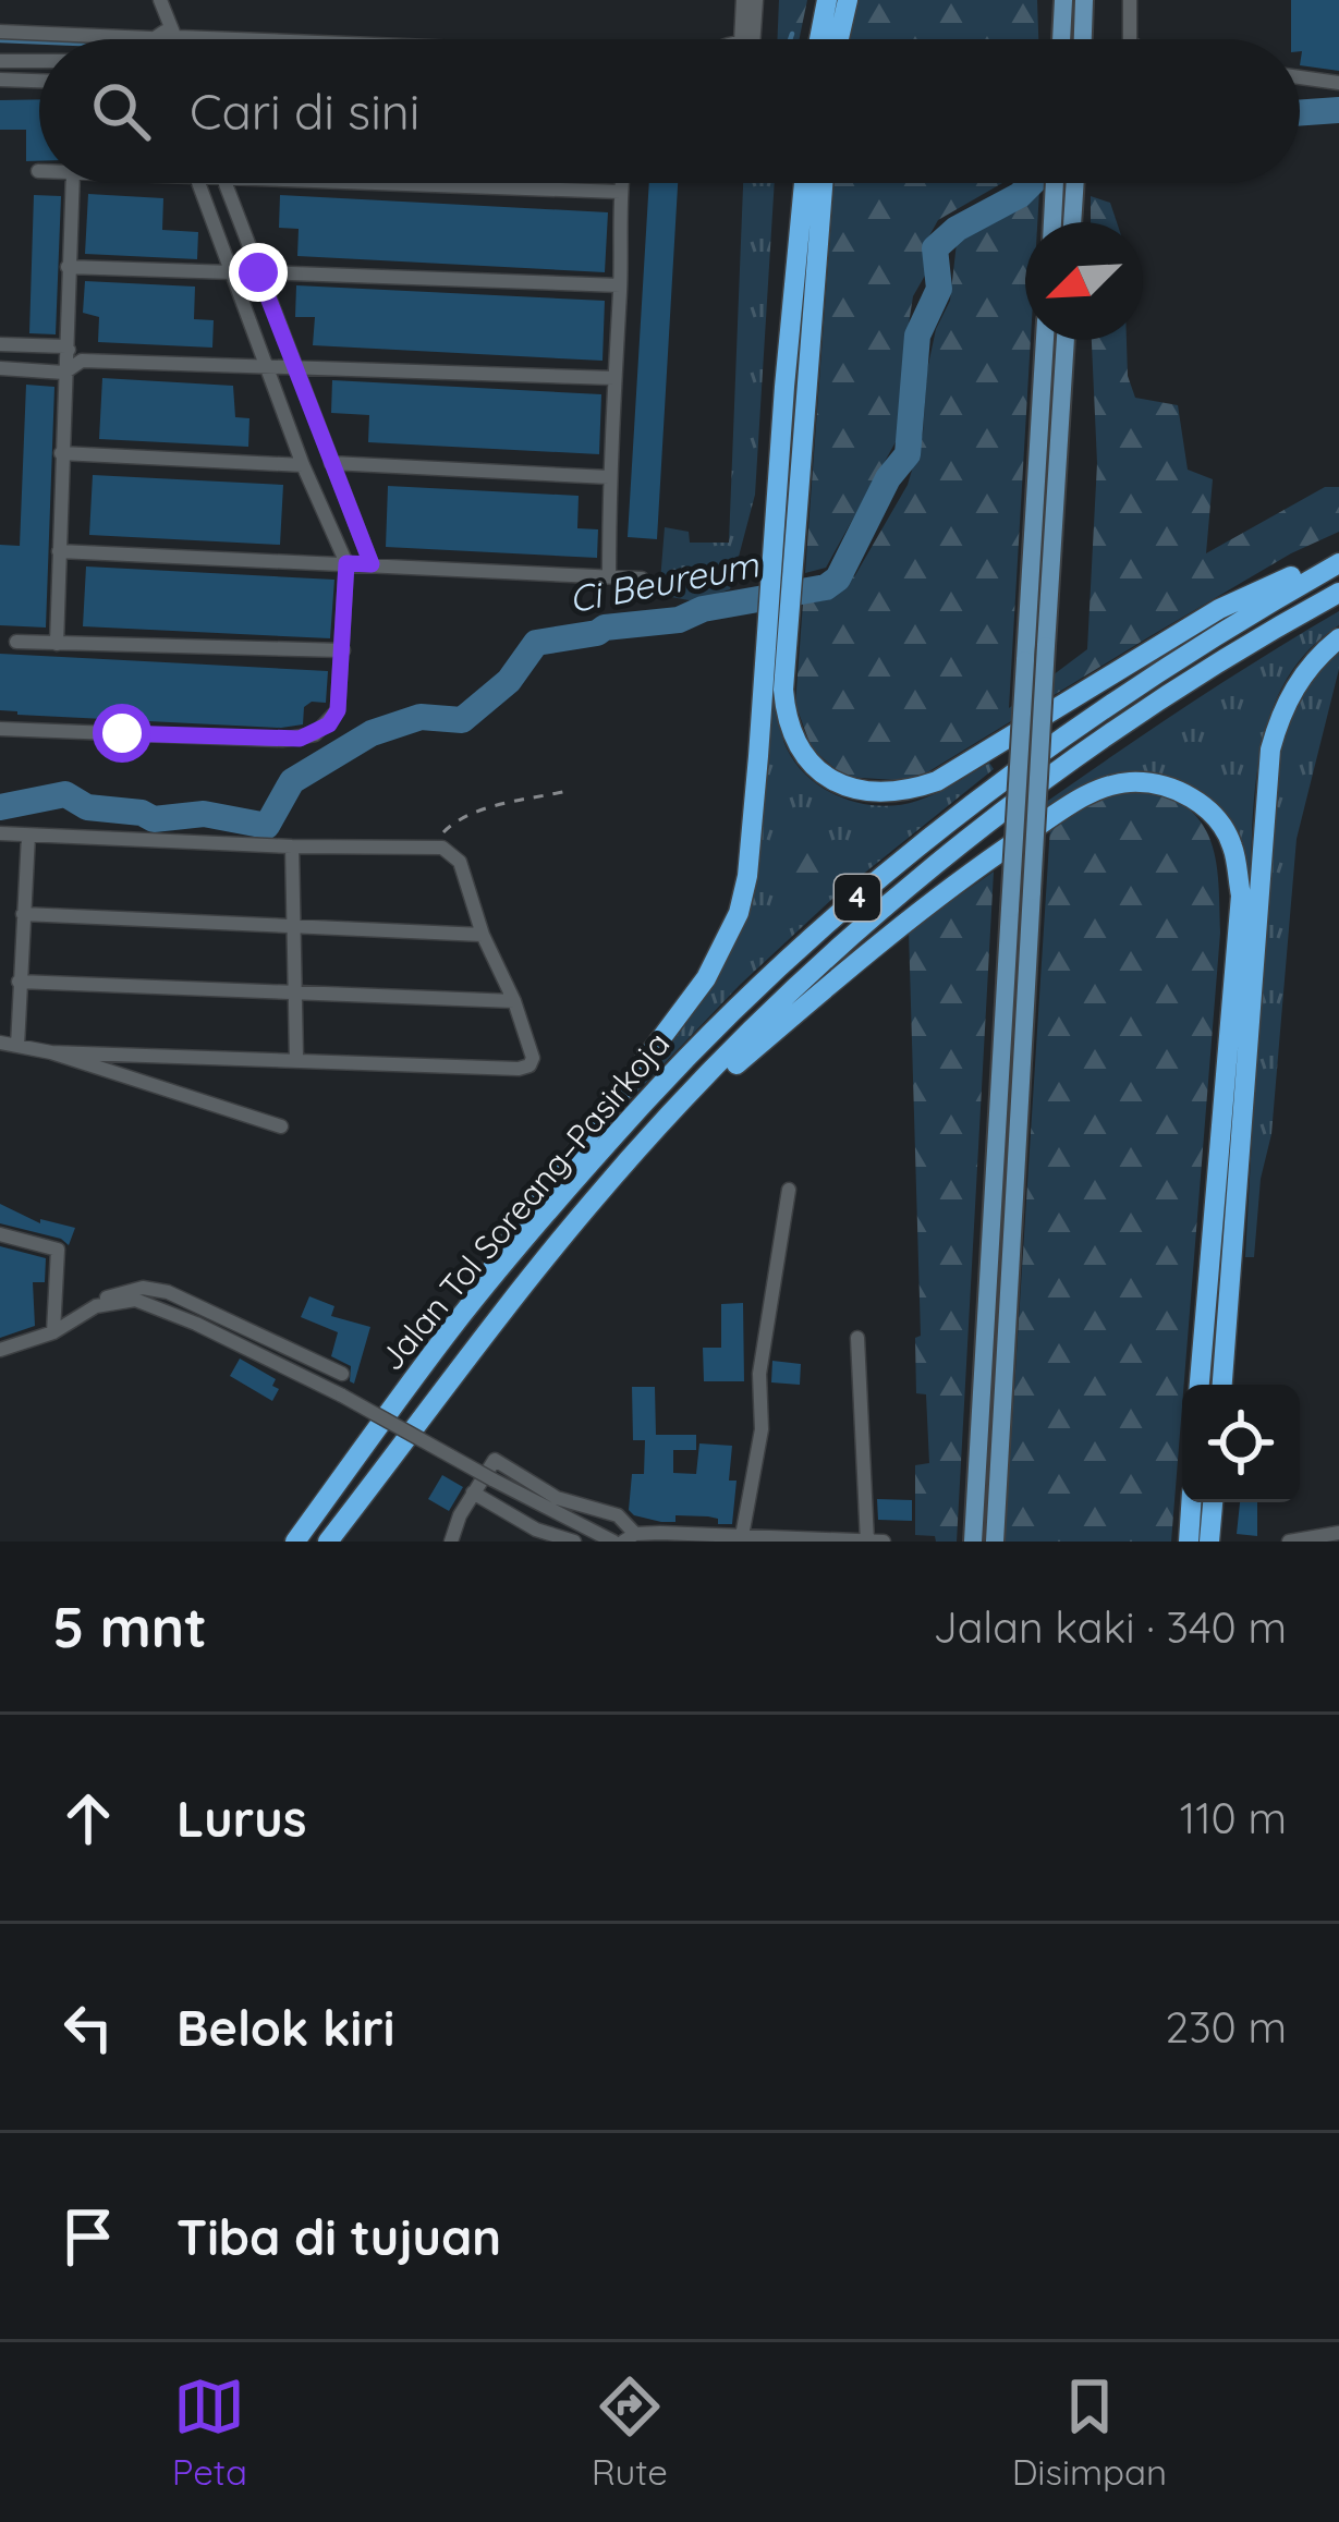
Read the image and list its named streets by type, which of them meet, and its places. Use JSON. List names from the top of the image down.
{
  "streets": {
    "highway": ["4", "Jalan Tol Soreang–Pasirkoja"]
  },
  "water": ["Ci Beureum"],
  "north": "bottom left",
  "page": {
    "search": "Cari di sini",
    "heading": ["5 mnt", "Jalan kaki · 340 m"],
    "list": [
      ["Lurus", "110 m"],
      ["Belok kiri", "230 m"],
      "Tiba di tujuan"
    ],
    "nav": ["Peta", "Rute", "Disimpan"]
  }
}
